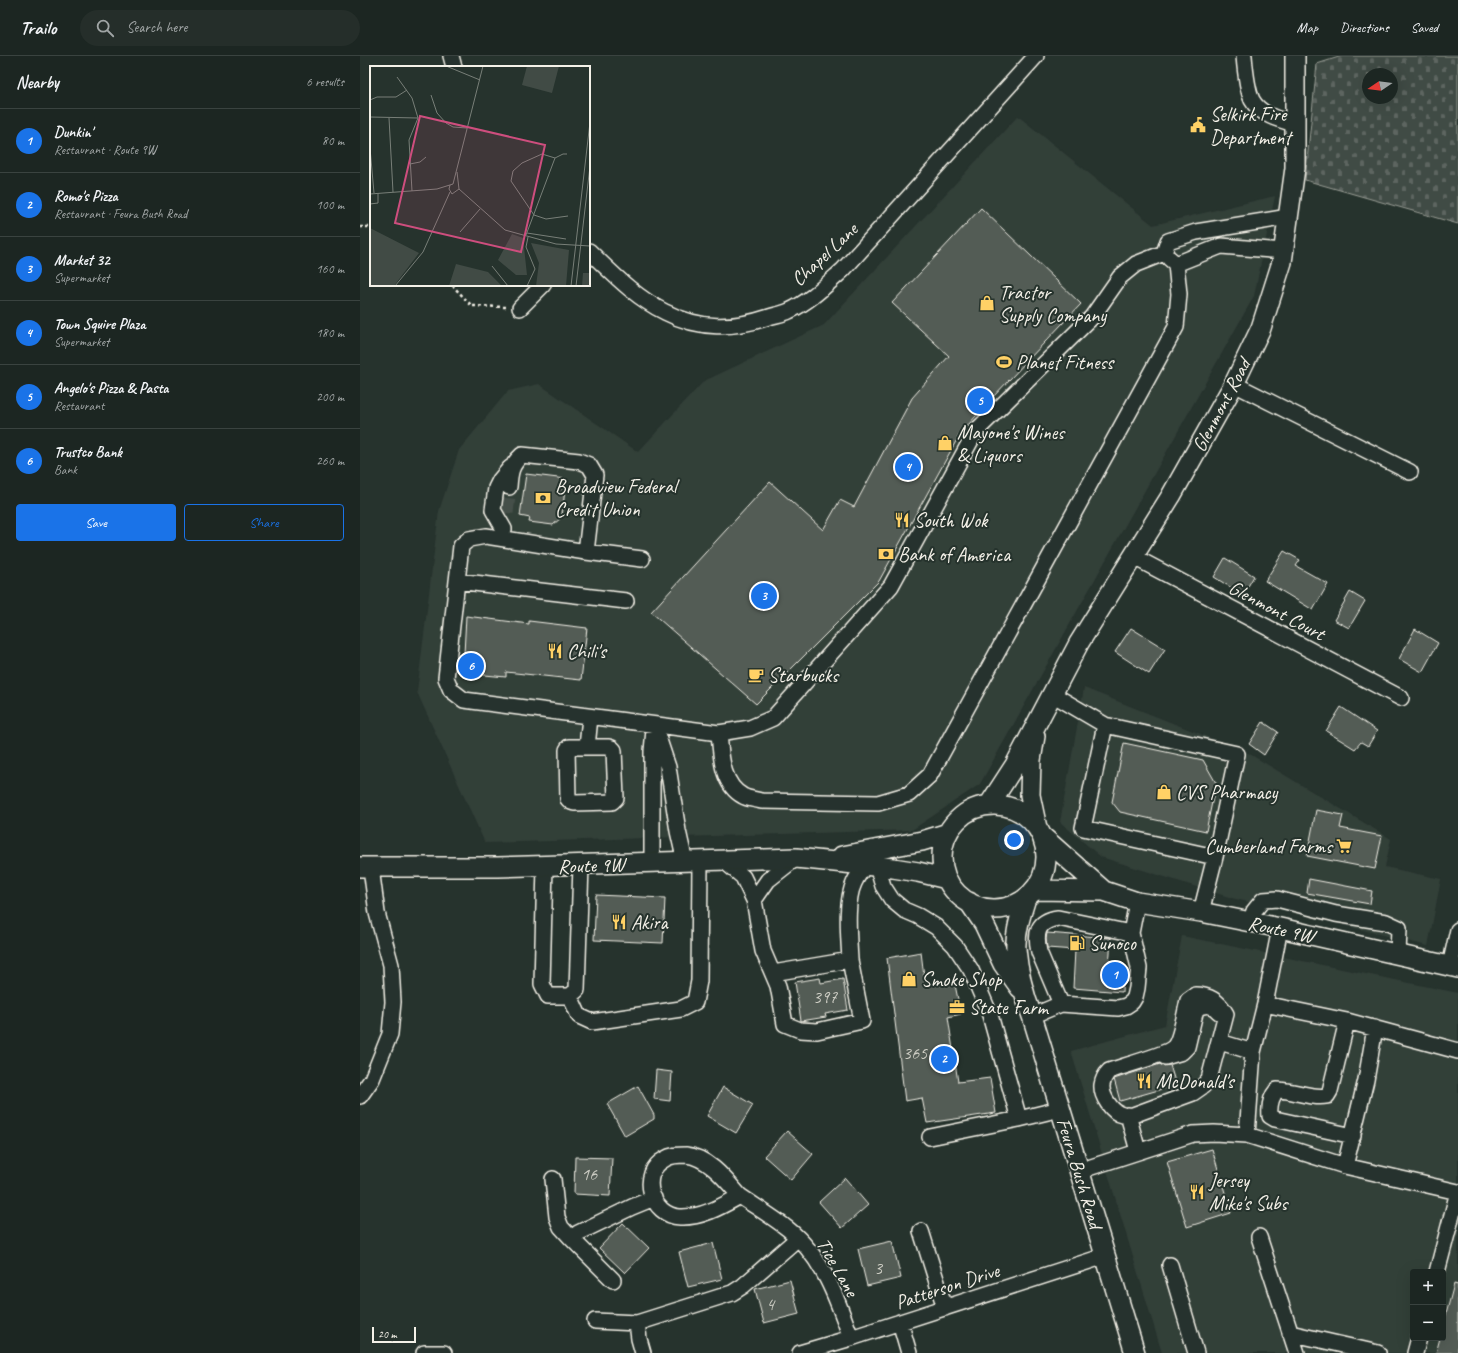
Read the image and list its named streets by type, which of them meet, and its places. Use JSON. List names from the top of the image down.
{
  "streets": {
    "main road": ["Glenmont Road", "Route 9W", "Feura Bush Road"],
    "street": [
      "Chapel Lane",
      "Glenmont Court",
      "Tice Lane",
      "Patterson Drive"
    ]
  },
  "crossings": [
    ["Glenmont Road", "Glenmont Court"],
    ["Glenmont Road", "Route 9W"],
    ["Glenmont Road", "Feura Bush Road"],
    ["Route 9W", "Feura Bush Road"],
    ["Feura Bush Road", "Patterson Drive"],
    ["Tice Lane", "Patterson Drive"]
  ],
  "places": {
    "public building": ["Selkirk Fire Department"],
    "shop": [
      "Tractor Supply Company",
      "Mayone's Wines & Liquors",
      "CVS Pharmacy",
      "Smoke Shop"
    ],
    "sports": ["Planet Fitness"],
    "bank": ["Broadview Federal Credit Union", "Bank of America"],
    "restaurant": [
      "South Wok",
      "Chili's",
      "Akira",
      "McDonald's",
      "Jersey Mike's Subs"
    ],
    "cafe": ["Starbucks"],
    "supermarket": ["Cumberland Farms"],
    "fuel station": ["Sunoco"],
    "office": ["State Farm"]
  },
  "house_numbers": [
    "397",
    "365",
    "16",
    "3",
    "4"
  ],
  "scale_bar": "20 m",
  "north": "left",
  "page": {
    "header": "Trailo",
    "search": "Search here",
    "nav": ["Map", "Directions", "Saved"],
    "heading": ["Nearby", "6 results"],
    "list": [
      {
        "mark": "1",
        "name": "Dunkin'",
        "note": "Restaurant · Route 9W",
        "value": "80 m"
      },
      {
        "mark": "2",
        "name": "Romo's Pizza",
        "note": "Restaurant · Feura Bush Road",
        "value": "100 m"
      },
      {
        "mark": "3",
        "name": "Market 32",
        "note": "Supermarket",
        "value": "160 m"
      },
      {
        "mark": "4",
        "name": "Town Squire Plaza",
        "note": "Supermarket",
        "value": "180 m"
      },
      {
        "mark": "5",
        "name": "Angelo's Pizza & Pasta",
        "note": "Restaurant",
        "value": "200 m"
      },
      {
        "mark": "6",
        "name": "Trustco Bank",
        "note": "Bank",
        "value": "260 m"
      }
    ],
    "pins": [
      "5",
      "4",
      "3",
      "6",
      "1",
      "2"
    ],
    "buttons": ["Save", "Share"],
    "map_buttons": ["+", "−"],
    "scale": "20 m"
  }
}
